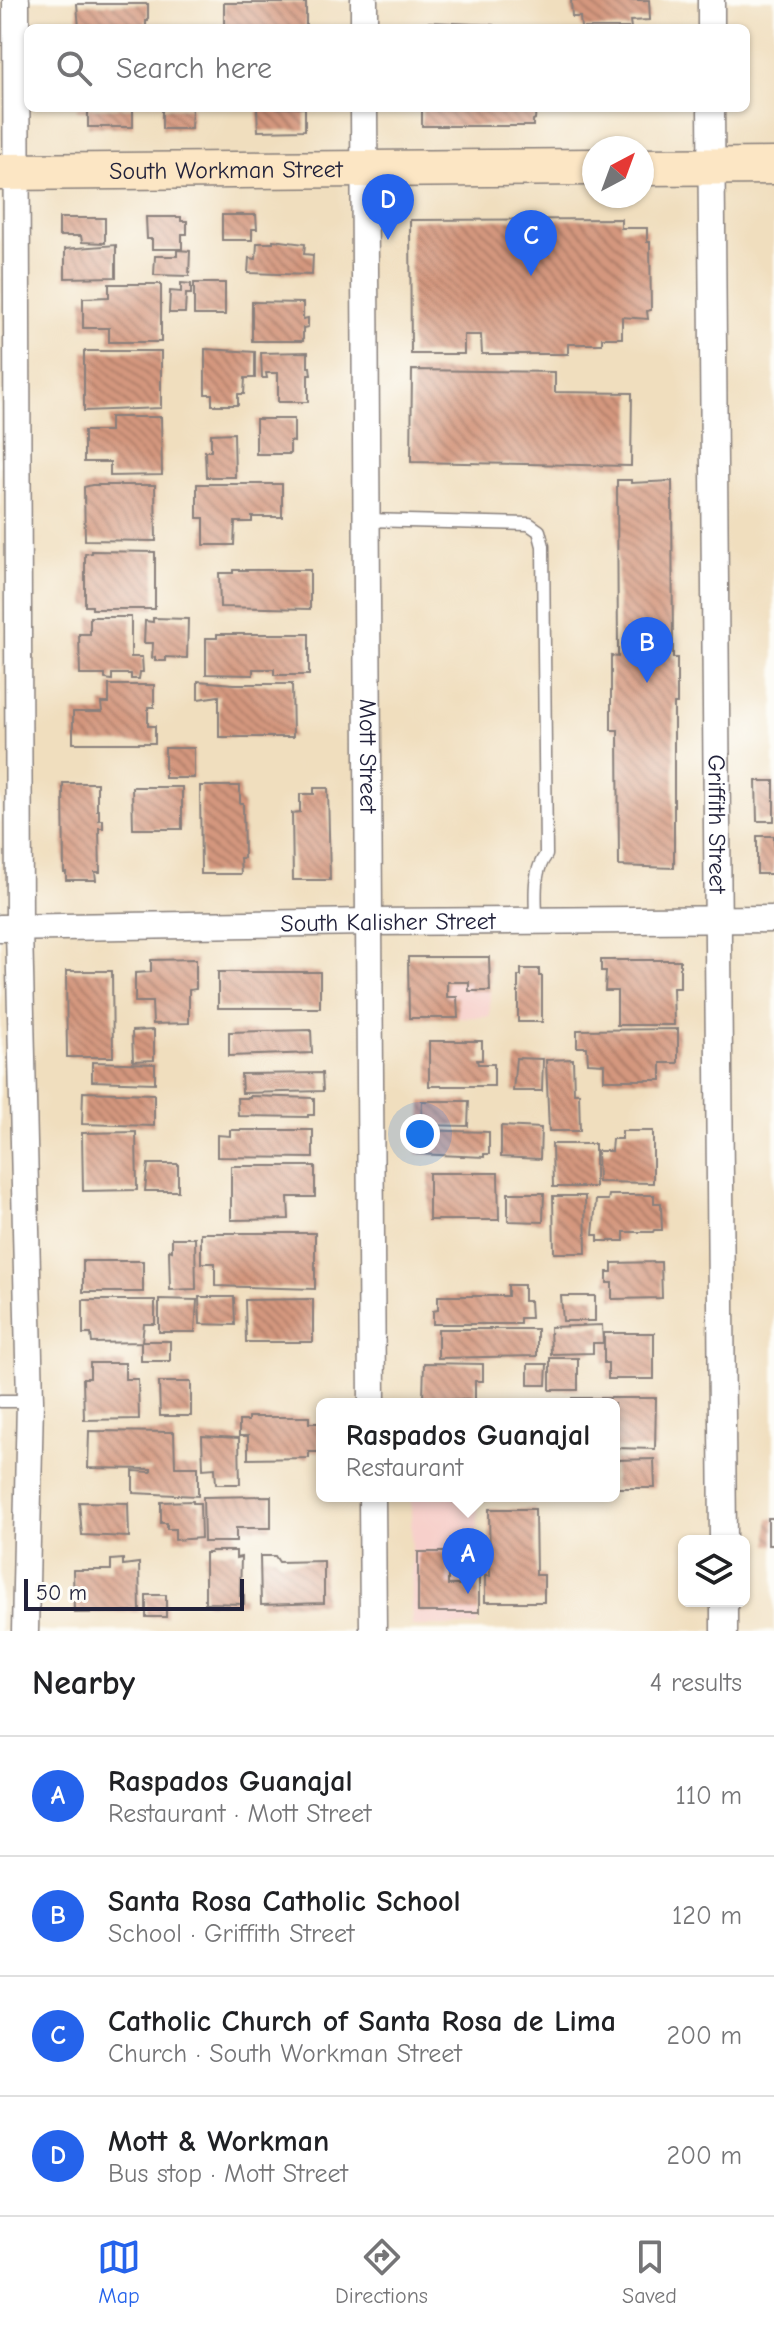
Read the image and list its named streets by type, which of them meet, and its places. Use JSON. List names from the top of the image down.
{
  "streets": {
    "main road": ["South Workman Street"],
    "street": ["Mott Street", "Griffith Street", "South Kalisher Street"]
  },
  "crossings": [
    ["South Workman Street", "Mott Street"],
    ["Mott Street", "South Kalisher Street"],
    ["Griffith Street", "South Kalisher Street"]
  ],
  "scale_bar": "50 m",
  "north": "top right",
  "page": {
    "search": "Search here",
    "pins": [
      "D",
      "C",
      "B",
      "A"
    ],
    "popup": ["Raspados Guanajal", "Restaurant"],
    "scale": "50 m",
    "heading": ["Nearby", "4 results"],
    "list": [
      {
        "mark": "A",
        "name": "Raspados Guanajal",
        "note": "Restaurant · Mott Street",
        "value": "110 m"
      },
      {
        "mark": "B",
        "name": "Santa Rosa Catholic School",
        "note": "School · Griffith Street",
        "value": "120 m"
      },
      {
        "mark": "C",
        "name": "Catholic Church of Santa Rosa de Lima",
        "note": "Church · South Workman Street",
        "value": "200 m"
      },
      {
        "mark": "D",
        "name": "Mott & Workman",
        "note": "Bus stop · Mott Street",
        "value": "200 m"
      }
    ],
    "nav": ["Map", "Directions", "Saved"]
  }
}
